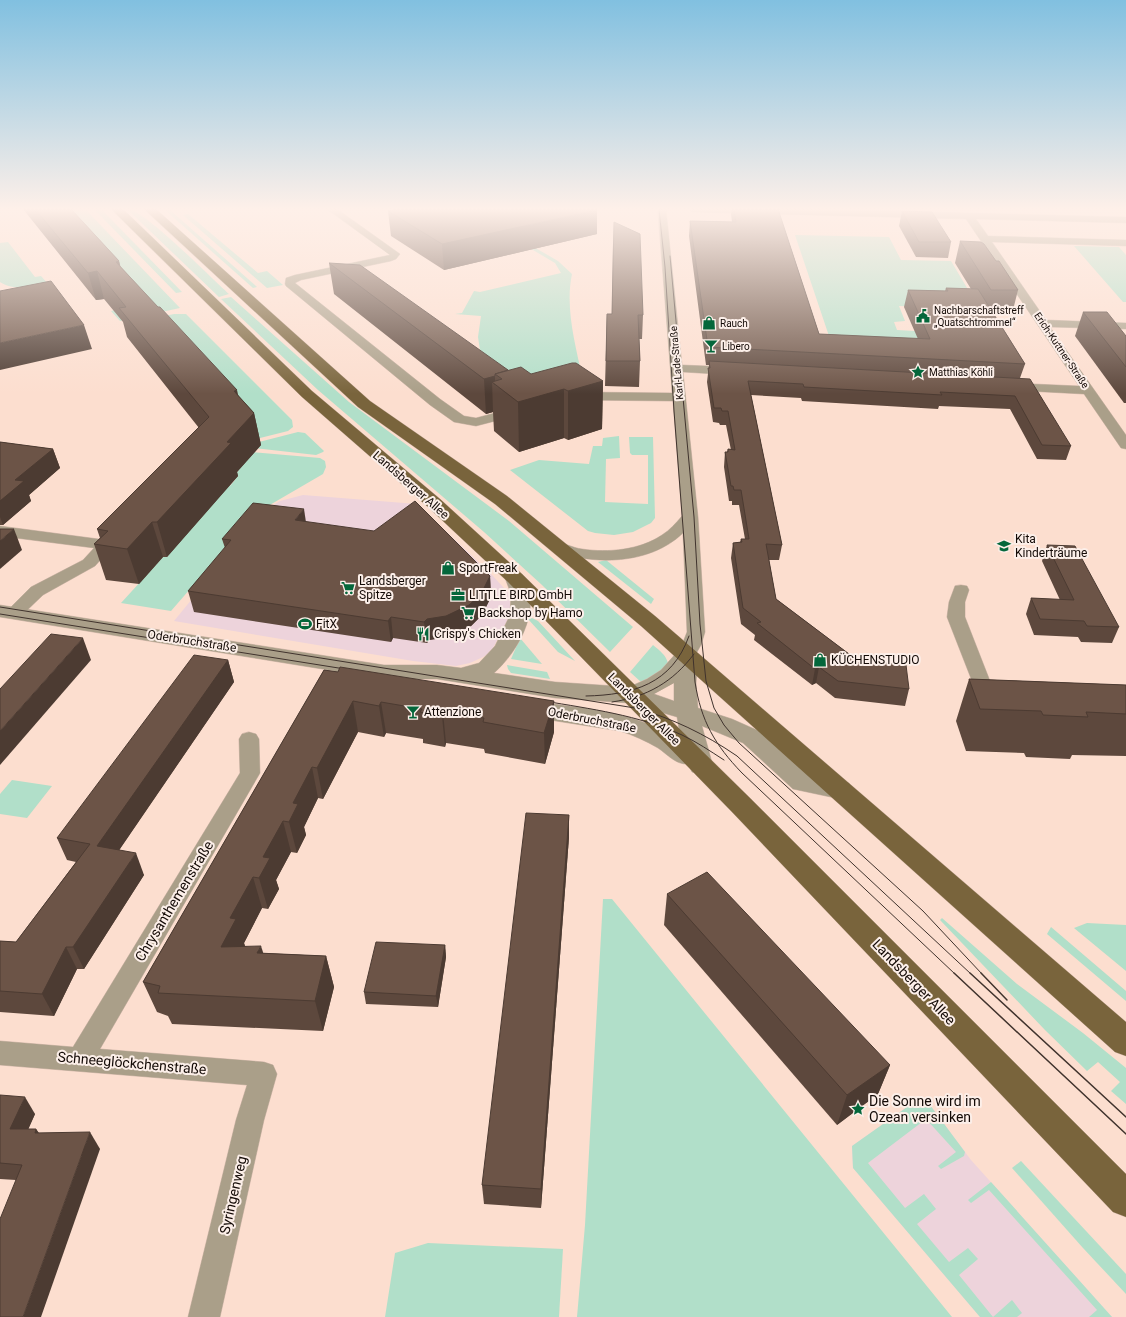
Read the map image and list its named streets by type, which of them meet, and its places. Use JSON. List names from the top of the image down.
{
  "streets": {
    "main road": ["Landsberger Allee"],
    "street": [
      "Erich-Kuttner-Straße",
      "Karl-Lade-Straße",
      "Oderbruchstraße",
      "Chrysanthemenstraße",
      "Schneeglöckchenstraße",
      "Syringenweg"
    ]
  },
  "crossings": [
    ["Karl-Lade-Straße", "Landsberger Allee"],
    ["Karl-Lade-Straße", "Oderbruchstraße"],
    ["Landsberger Allee", "Oderbruchstraße"],
    ["Chrysanthemenstraße", "Schneeglöckchenstraße"],
    ["Schneeglöckchenstraße", "Syringenweg"]
  ],
  "places": {
    "public building": ["Nachbarschaftstreff „Quatschtrommel“"],
    "shop": ["Rauch", "SportFreak", "KÜCHENSTUDIO"],
    "bar": ["Libero", "Attenzione"],
    "place": ["Matthias Köhli", "Die Sonne wird im Ozean versinken"],
    "school or university": ["Kita Kinderträume"],
    "supermarket": ["Landsberger Spitze", "Backshop by Hamo"],
    "office": ["LITTLE BIRD GmbH"],
    "sports": ["FitX"],
    "restaurant": ["Crispy's Chicken"]
  }
}
